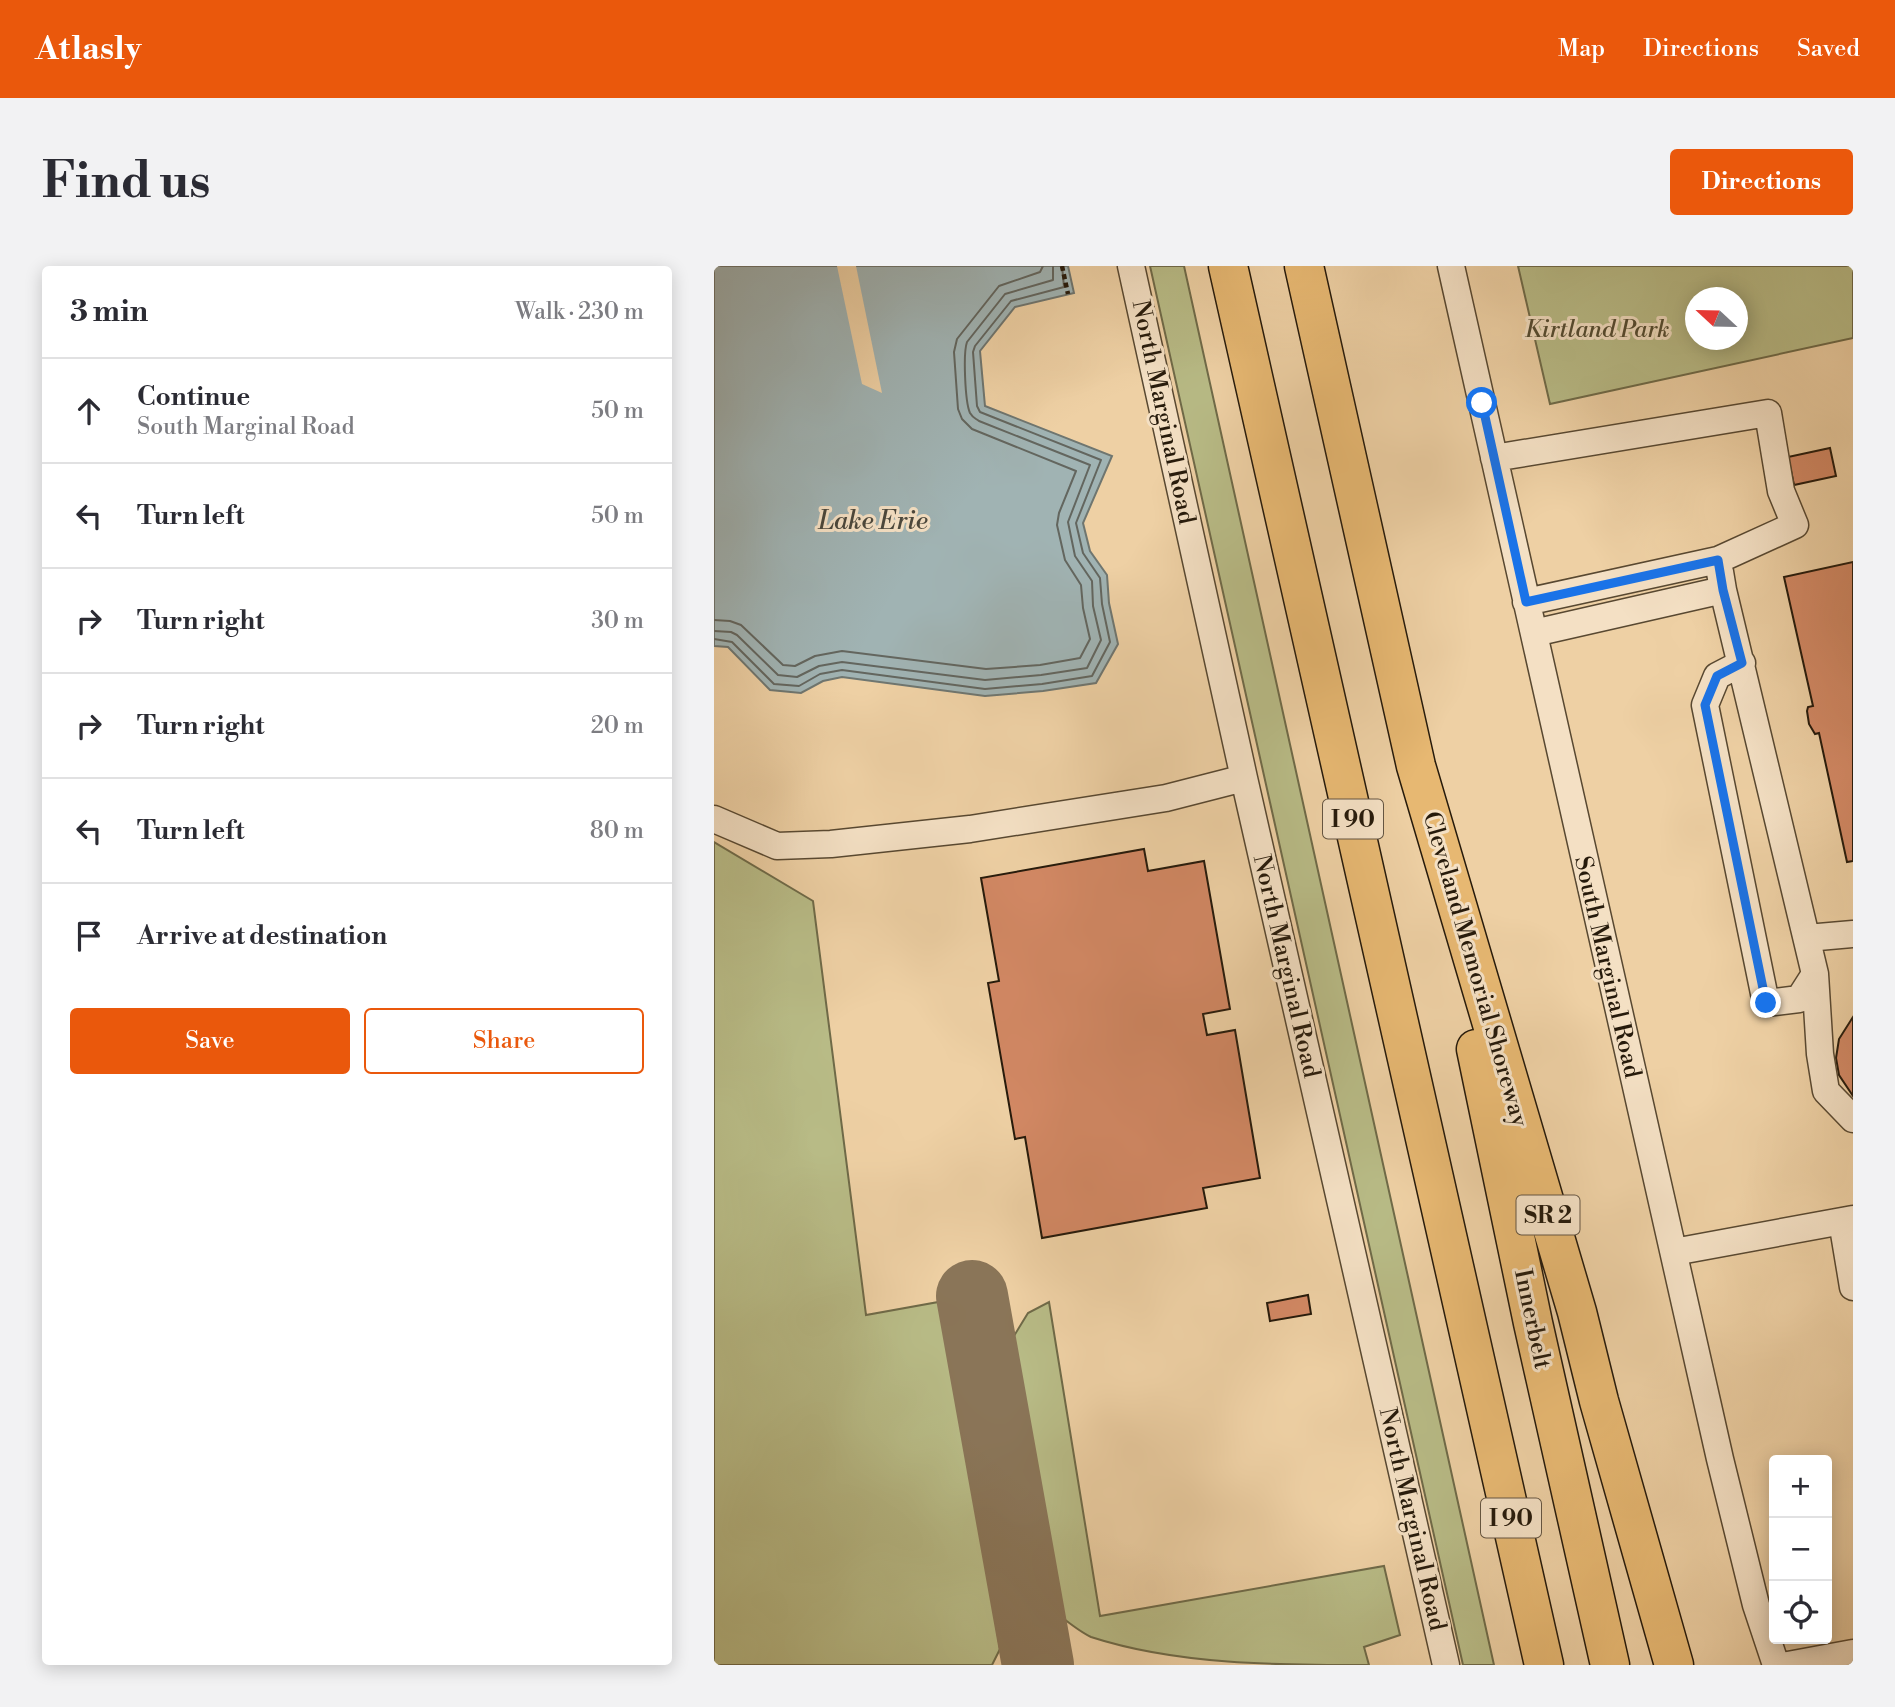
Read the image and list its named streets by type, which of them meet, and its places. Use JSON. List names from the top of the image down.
{
  "streets": {
    "highway": [
      "I 90",
      "Cleveland Memorial Shoreway",
      "SR 2",
      "Innerbelt"
    ],
    "street": ["North Marginal Road", "South Marginal Road"]
  },
  "crossings": [
    ["Cleveland Memorial Shoreway", "Innerbelt"]
  ],
  "water": ["Lake Erie"],
  "parks": ["Kirtland Park"],
  "north": "left",
  "page": {
    "header": "Atlasly",
    "nav": ["Map", "Directions", "Saved"],
    "buttons": [
      "Directions",
      ["Save", "Share"]
    ],
    "title": "Find us",
    "heading": ["3 min", "Walk · 230 m"],
    "list": [
      ["Continue", "South Marginal Road", "50 m"],
      ["Turn left", "50 m"],
      ["Turn right", "30 m"],
      ["Turn right", "20 m"],
      ["Turn left", "80 m"],
      "Arrive at destination"
    ],
    "map_buttons": ["+", "−"]
  }
}
